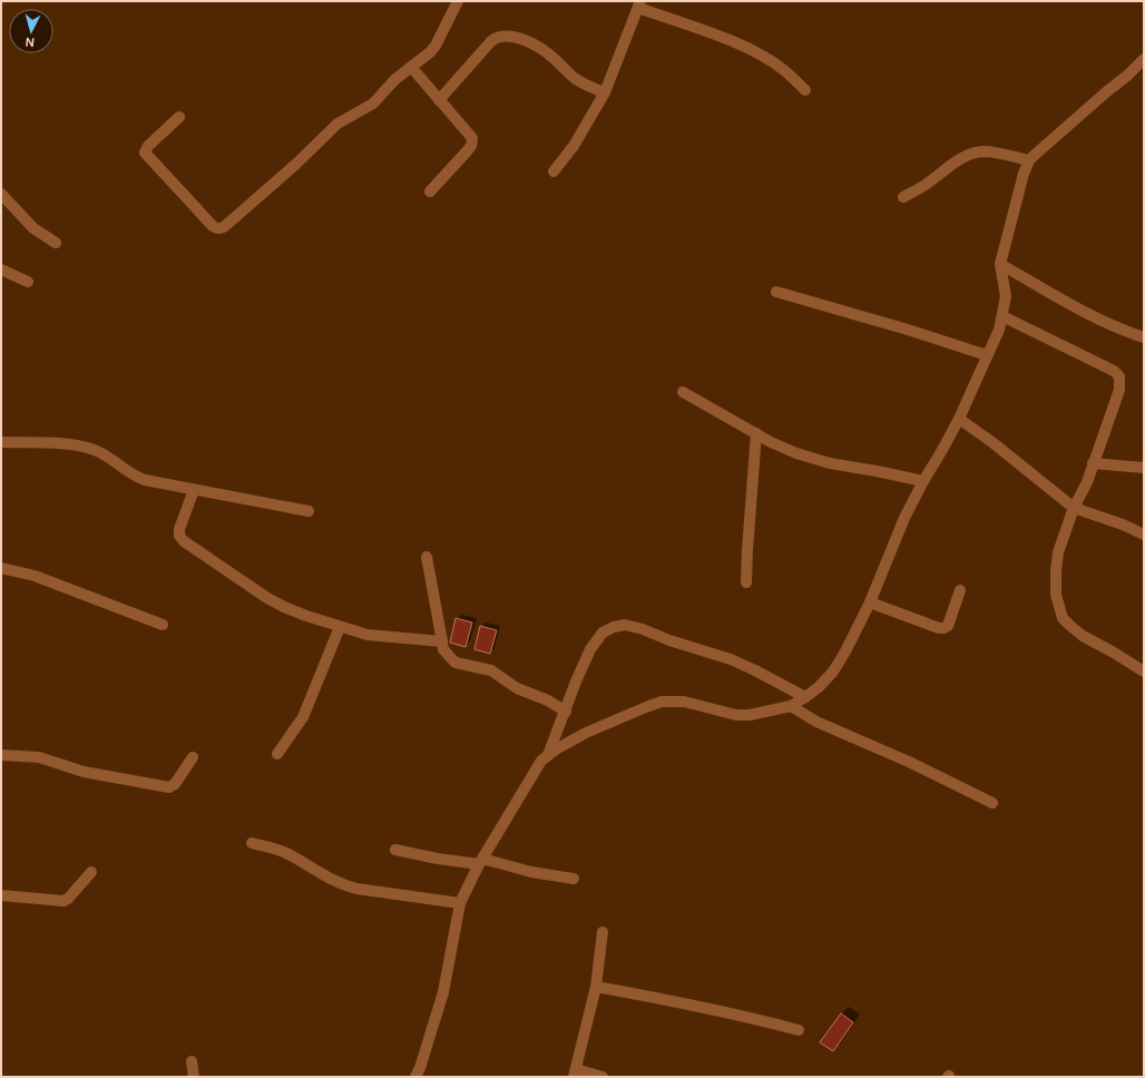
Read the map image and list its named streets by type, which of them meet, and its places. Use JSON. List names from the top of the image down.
{
  "north": "bottom"
}
